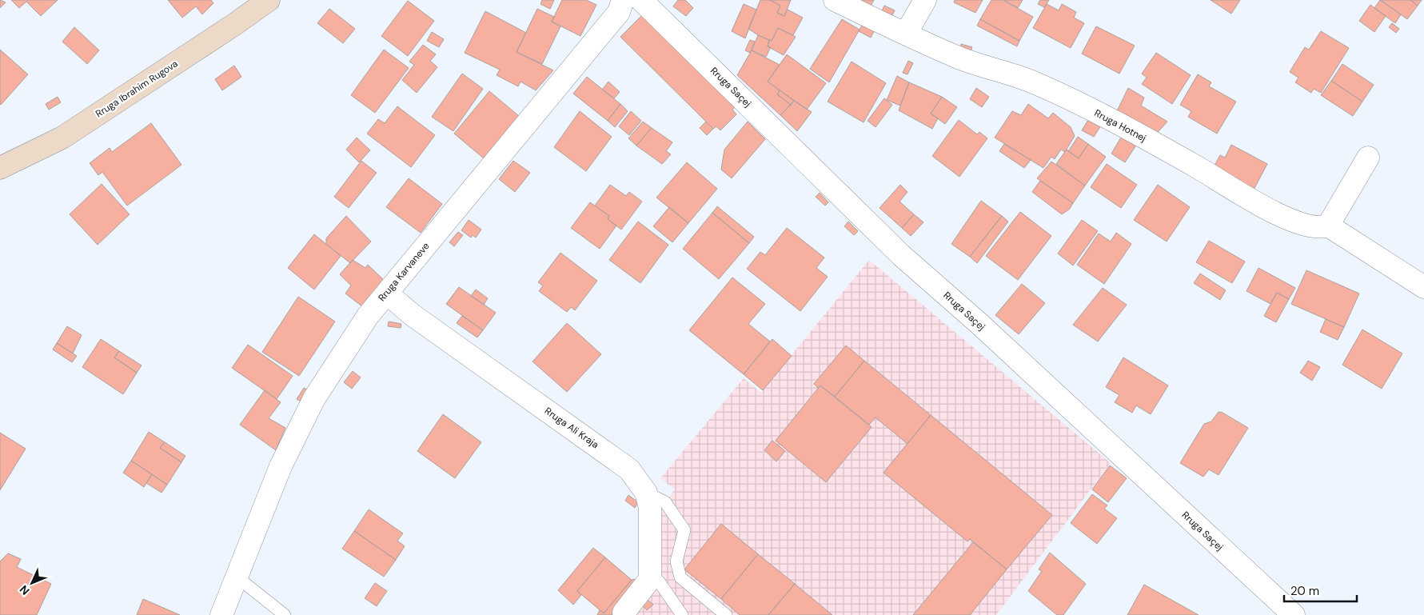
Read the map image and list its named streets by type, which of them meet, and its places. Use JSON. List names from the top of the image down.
{
  "streets": {
    "main road": ["Rruga Ibrahim Rugova"],
    "street": [
      "Rruga Saçej",
      "Rruga Hotnej",
      "Rruga Karvaneve",
      "Rruga Ali Kraja"
    ]
  },
  "crossings": [
    ["Rruga Karvaneve", "Rruga Ali Kraja"]
  ],
  "scale_bar": "20 m",
  "north": "bottom left"
}
